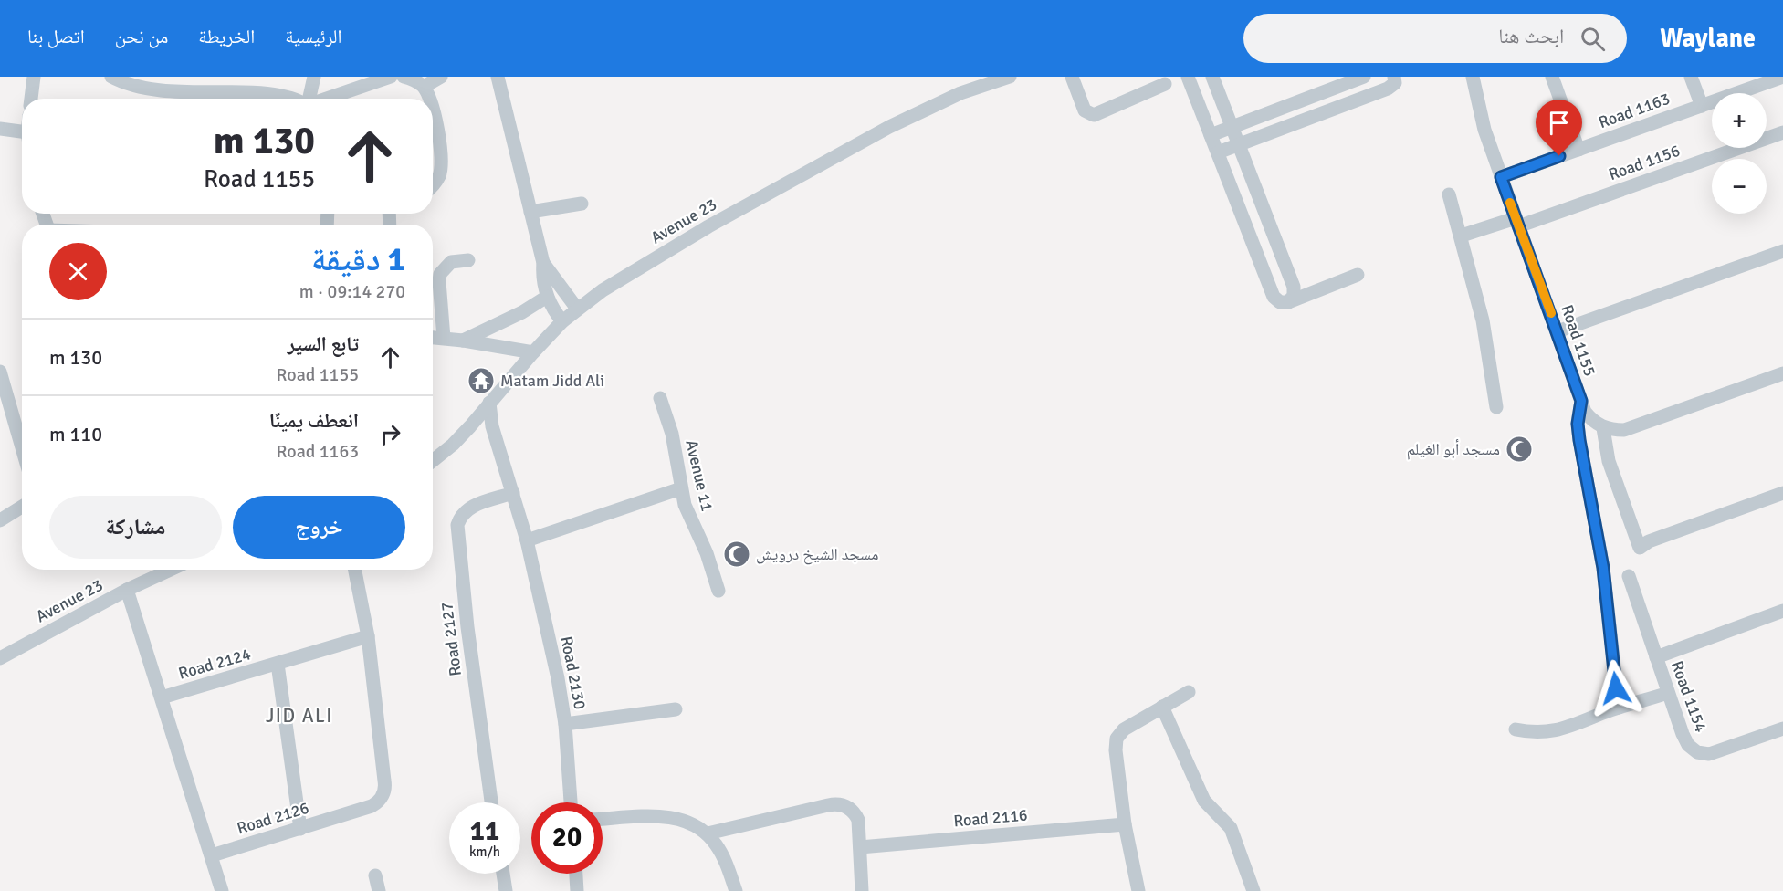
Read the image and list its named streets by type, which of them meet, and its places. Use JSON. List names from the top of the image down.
{
  "streets": {
    "street": [
      "Road 1163",
      "Road 1156",
      "Avenue 23",
      "Road 1155",
      "Avenue 11",
      "Road 2127",
      "Road 2124",
      "Road 2130",
      "Road 1154",
      "Road 2126",
      "Road 2116"
    ]
  },
  "crossings": [
    ["Road 1163", "Road 1155"],
    ["Road 1156", "Road 1155"],
    ["Avenue 23", "Road 2130"],
    ["Road 2127", "Road 2130"],
    ["Road 2124", "Road 2126"]
  ],
  "districts": ["JID ALI"],
  "places": {
    "temple": ["Matam Jidd Ali"],
    "mosque": ["مسجد أبو الغيلم", "مسجد الشيخ درويش"]
  },
  "page": {
    "header": "Waylane",
    "search": "ابحث هنا",
    "nav": [
      "الرئيسية",
      "الخريطة",
      "من نحن",
      "اتصل بنا"
    ],
    "map_buttons": ["+", "−"],
    "turn": ["130 m", "Road 1155"],
    "heading": ["1 دقيقة", "270 m · 09:14"],
    "list": [
      {
        "name": "تابع السير",
        "note": "Road 1155",
        "value": "130 m"
      },
      {
        "name": "انعطف يمينًا",
        "note": "Road 1163",
        "value": "110 m"
      }
    ],
    "buttons": ["خروج", "مشاركة"],
    "speed": "11 km/h",
    "limit": "20"
  }
}
